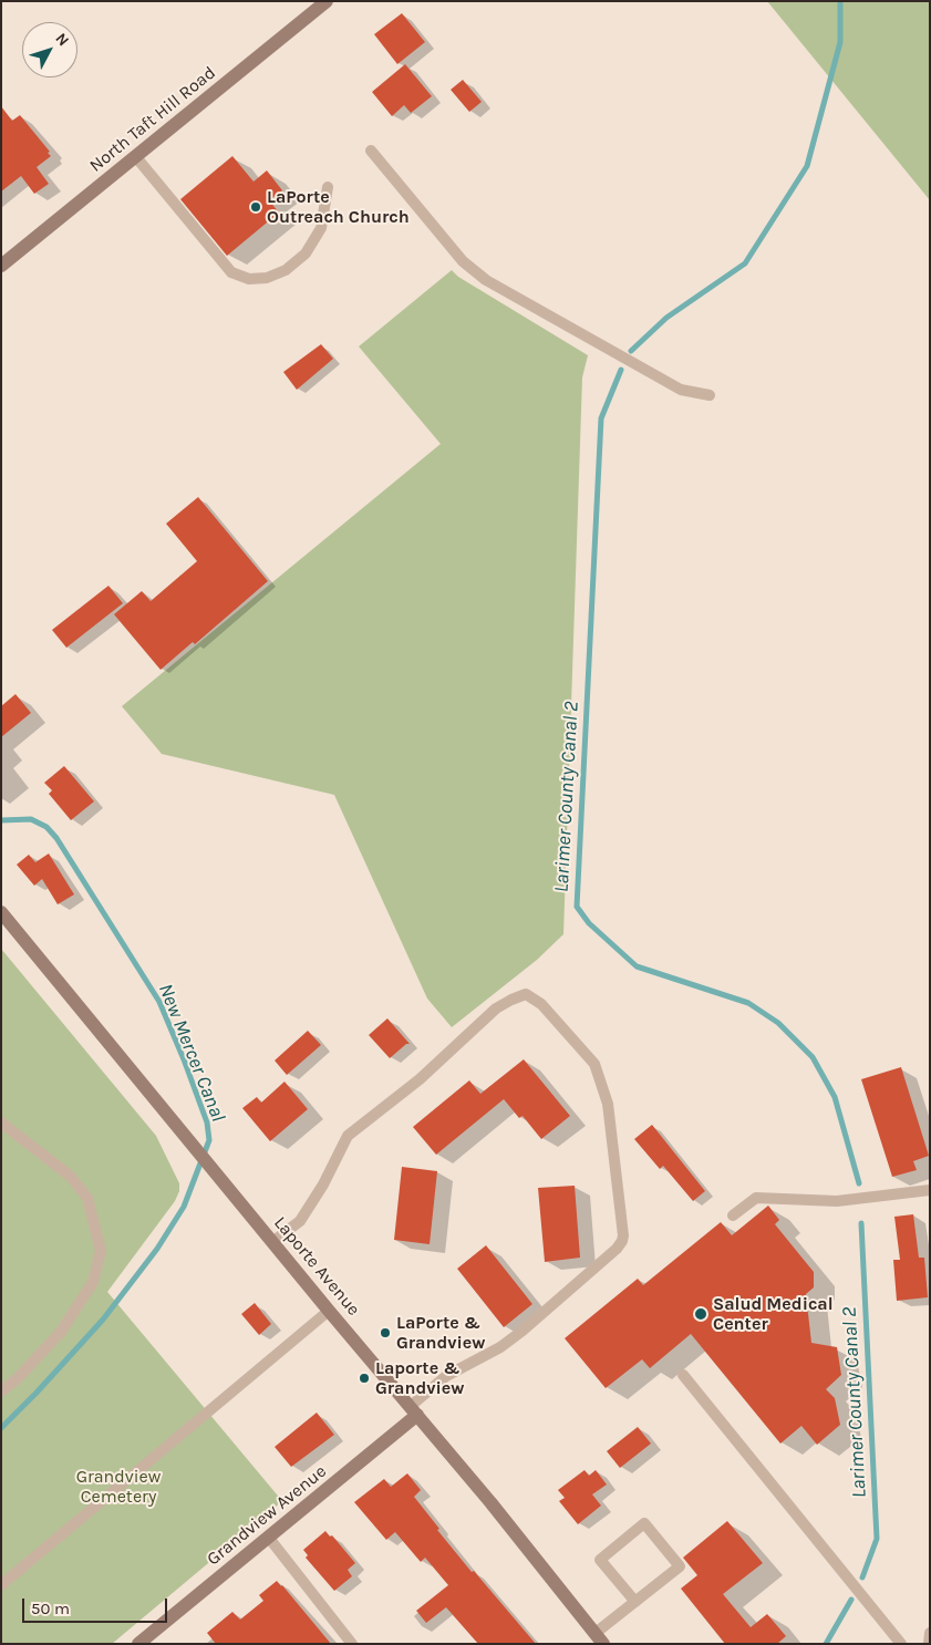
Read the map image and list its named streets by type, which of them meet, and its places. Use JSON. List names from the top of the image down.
{
  "streets": {
    "street": ["North Taft Hill Road", "Laporte Avenue", "Grandview Avenue"]
  },
  "crossings": [
    ["Laporte Avenue", "Grandview Avenue"]
  ],
  "water": ["Larimer County Canal 2", "New Mercer Canal"],
  "parks": ["Grandview Cemetery"],
  "places": [
    "LaPorte Outreach Church",
    "Salud Medical Center",
    "LaPorte & Grandview",
    "Laporte & Grandview"
  ],
  "scale_bar": "50 m",
  "north": "top right"
}
